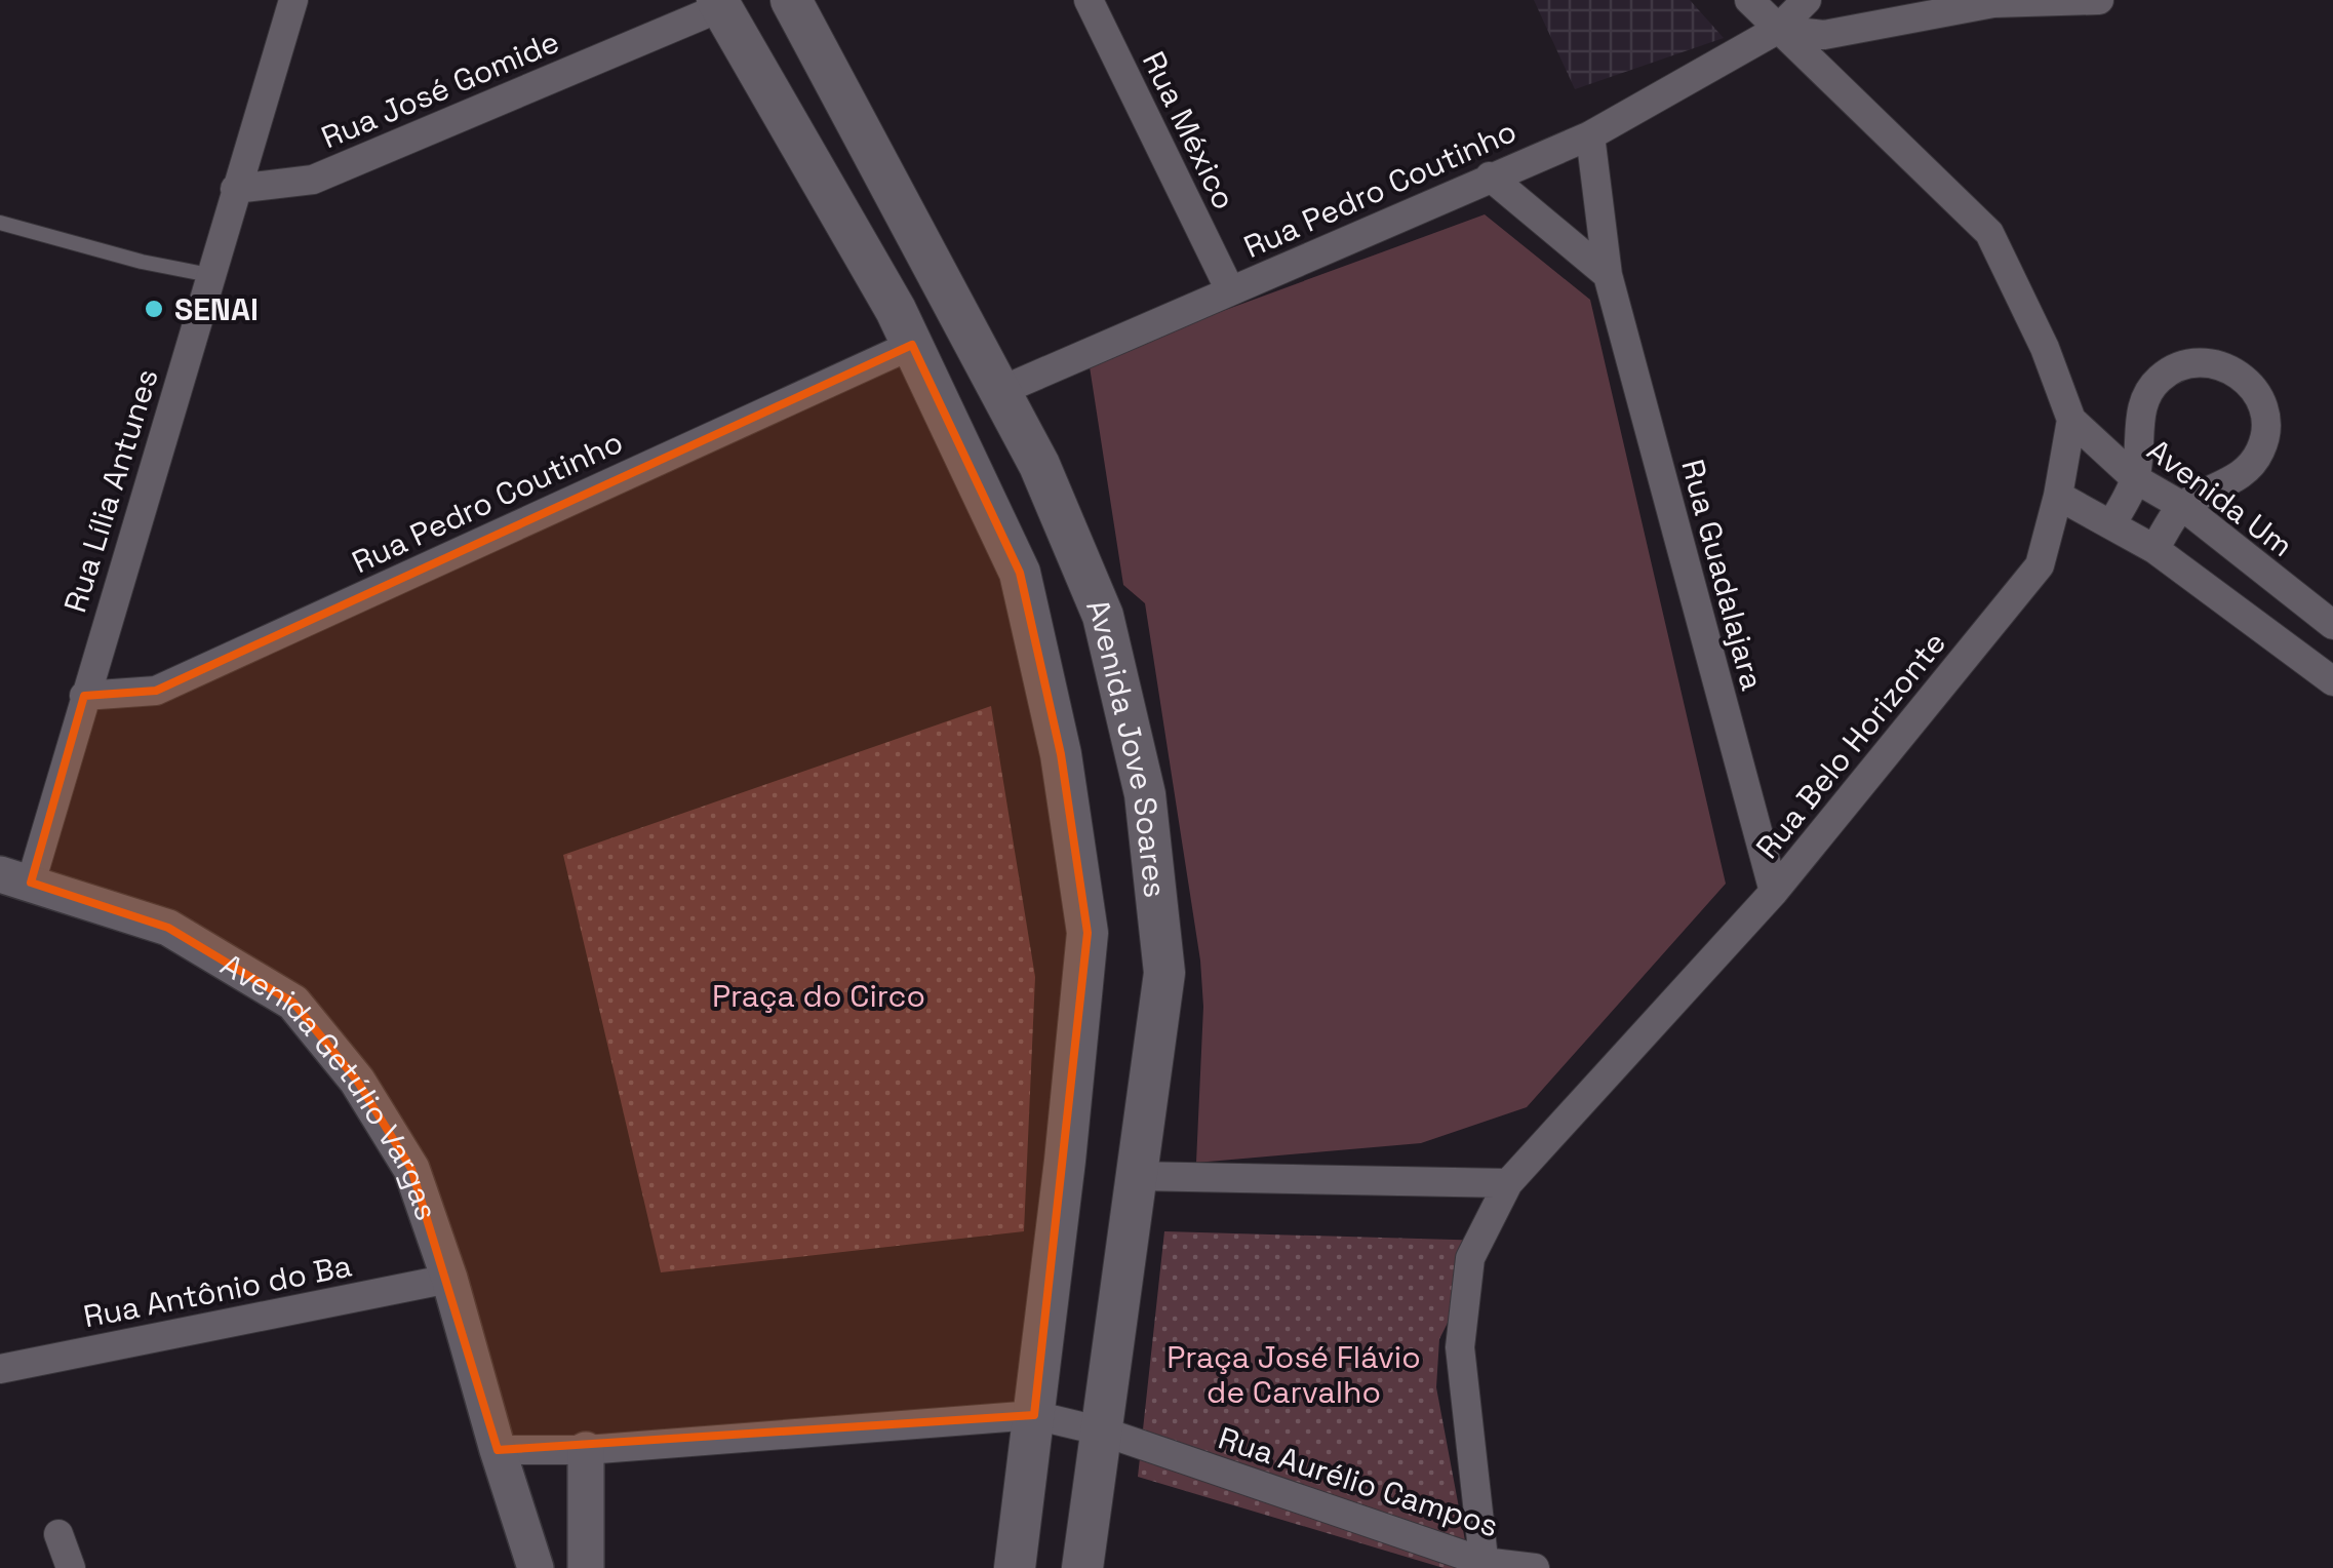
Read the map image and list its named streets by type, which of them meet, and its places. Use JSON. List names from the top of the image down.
{
  "streets": {
    "main road": ["Avenida Jove Soares"],
    "street": [
      "Rua José Gomide",
      "Rua México",
      "Rua Pedro Coutinho",
      "Rua Lília Antunes",
      "Avenida Um",
      "Rua Guadalajara",
      "Rua Belo Horizonte",
      "Avenida Getúlio Vargas",
      "Rua Antônio do Ba",
      "Rua Aurélio Campos"
    ]
  },
  "crossings": [
    ["Rua José Gomide", "Rua Lília Antunes"],
    ["Rua José Gomide", "Avenida Jove Soares"],
    ["Rua México", "Rua Pedro Coutinho"],
    ["Rua Pedro Coutinho", "Rua Lília Antunes"],
    ["Rua Pedro Coutinho", "Rua Guadalajara"],
    ["Rua Pedro Coutinho", "Avenida Jove Soares"],
    ["Rua Lília Antunes", "Avenida Getúlio Vargas"],
    ["Avenida Um", "Rua Belo Horizonte"],
    ["Rua Guadalajara", "Rua Belo Horizonte"],
    ["Rua Belo Horizonte", "Rua Aurélio Campos"],
    ["Avenida Jove Soares", "Rua Aurélio Campos"],
    ["Avenida Getúlio Vargas", "Rua Antônio do Ba"]
  ],
  "parks": ["Praça do Circo", "Praça José Flávio de Carvalho"],
  "places": ["SENAI"]
}
